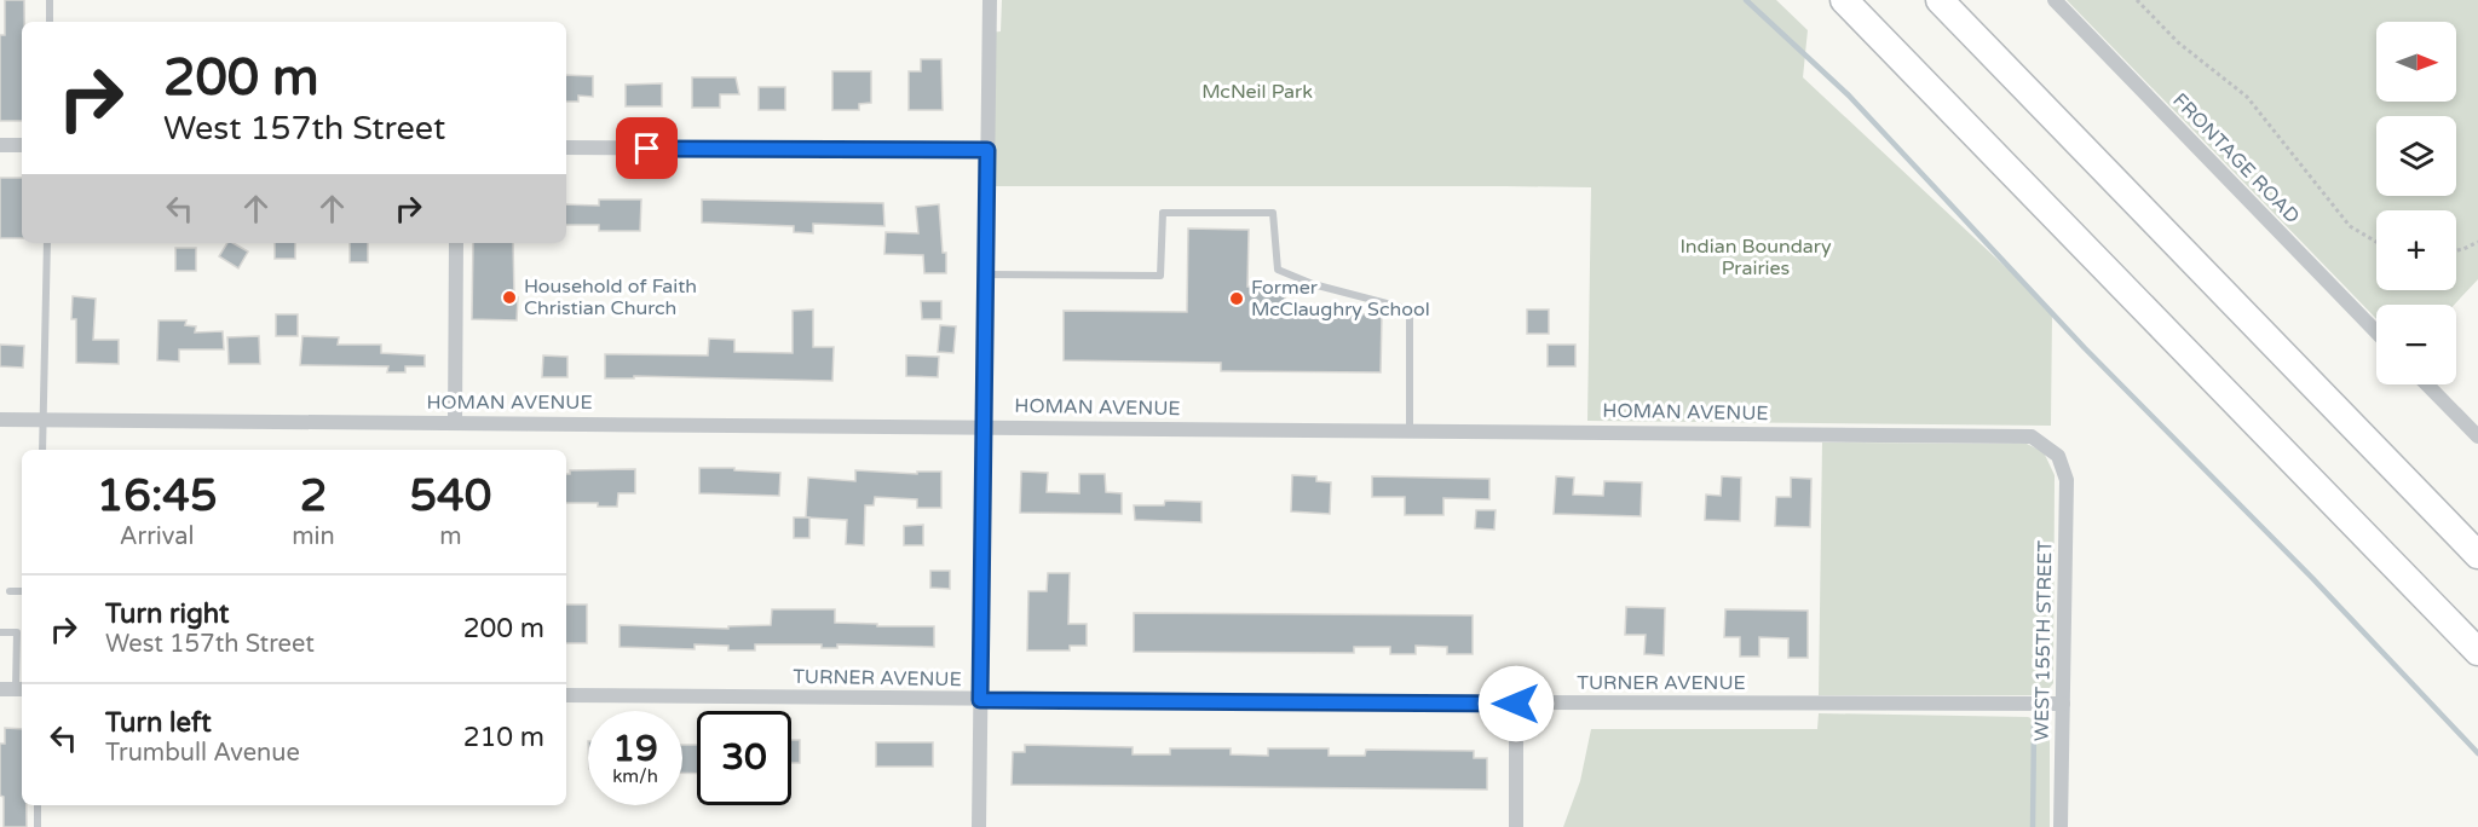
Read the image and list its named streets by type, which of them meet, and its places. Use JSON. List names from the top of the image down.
{
  "streets": {
    "street": [
      "FRONTAGE ROAD",
      "HOMAN AVENUE",
      "WEST 155TH STREET",
      "TURNER AVENUE"
    ]
  },
  "crossings": [
    ["HOMAN AVENUE", "WEST 155TH STREET"],
    ["WEST 155TH STREET", "TURNER AVENUE"]
  ],
  "parks": ["McNeil Park", "Indian Boundary Prairies"],
  "places": ["Household of Faith Christian Church", "Former McClaughry School"],
  "north": "right",
  "page": {
    "map_buttons": ["+", "−"],
    "turn": ["200 m", "West 157th Street"],
    "eta": [
      "16:45",
      "Arrival",
      "2",
      "min",
      "540",
      "m"
    ],
    "list": [
      {
        "name": "Turn right",
        "note": "West 157th Street",
        "value": "200 m"
      },
      {
        "name": "Turn left",
        "note": "Trumbull Avenue",
        "value": "210 m"
      }
    ],
    "speed": "19 km/h",
    "limit": "30"
  }
}
